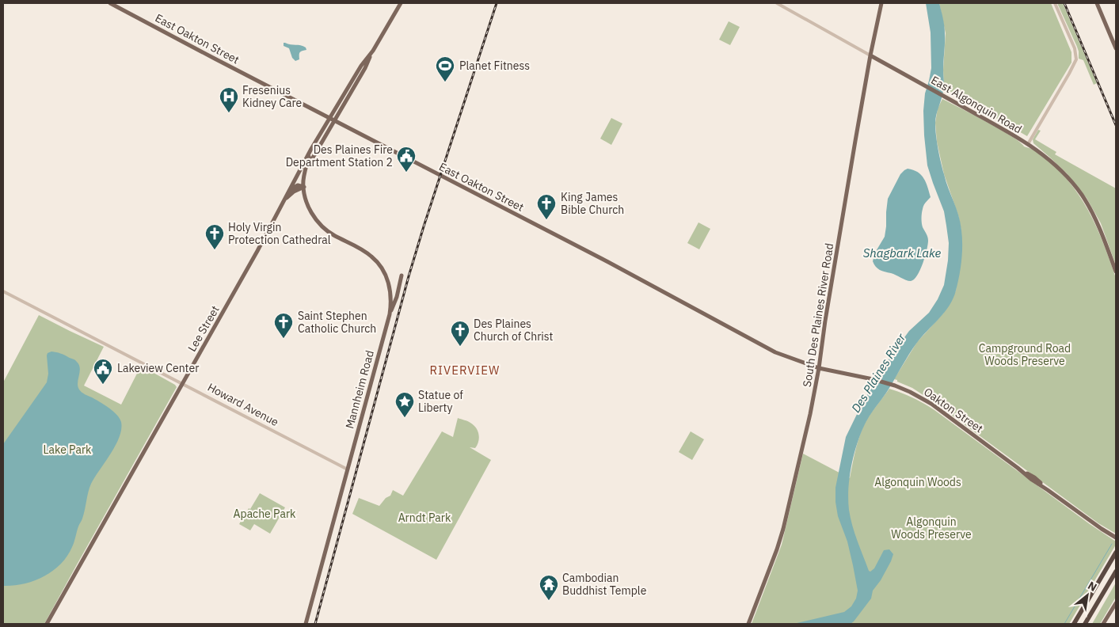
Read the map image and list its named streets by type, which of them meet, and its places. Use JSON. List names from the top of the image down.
{
  "streets": {
    "main road": [
      "East Oakton Street",
      "East Algonquin Road",
      "South Des Plaines River Road",
      "Lee Street",
      "Mannheim Road",
      "Oakton Street"
    ],
    "street": ["Howard Avenue"]
  },
  "crossings": [
    ["East Oakton Street", "South Des Plaines River Road"],
    ["East Oakton Street", "Lee Street"],
    ["East Oakton Street", "Oakton Street"],
    ["East Algonquin Road", "South Des Plaines River Road"],
    ["Lee Street", "Mannheim Road"],
    ["Lee Street", "Howard Avenue"],
    ["Mannheim Road", "Howard Avenue"]
  ],
  "districts": ["RIVERVIEW"],
  "water": ["Shagbark Lake", "Des Plaines River"],
  "parks": [
    "Campground Road Woods Preserve",
    "Lake Park",
    "Algonquin Woods",
    "Apache Park",
    "Arndt Park",
    "Algonquin Woods Preserve"
  ],
  "places": {
    "sports": ["Planet Fitness"],
    "hospital": ["Fresenius Kidney Care"],
    "public building": ["Des Plaines Fire Department Station 2", "Lakeview Center"],
    "church": [
      "King James Bible Church",
      "Holy Virgin Protection Cathedral",
      "Saint Stephen Catholic Church",
      "Des Plaines Church of Christ"
    ],
    "place": ["Statue of Liberty"],
    "temple": ["Cambodian Buddhist Temple"]
  },
  "north": "top right"
}
